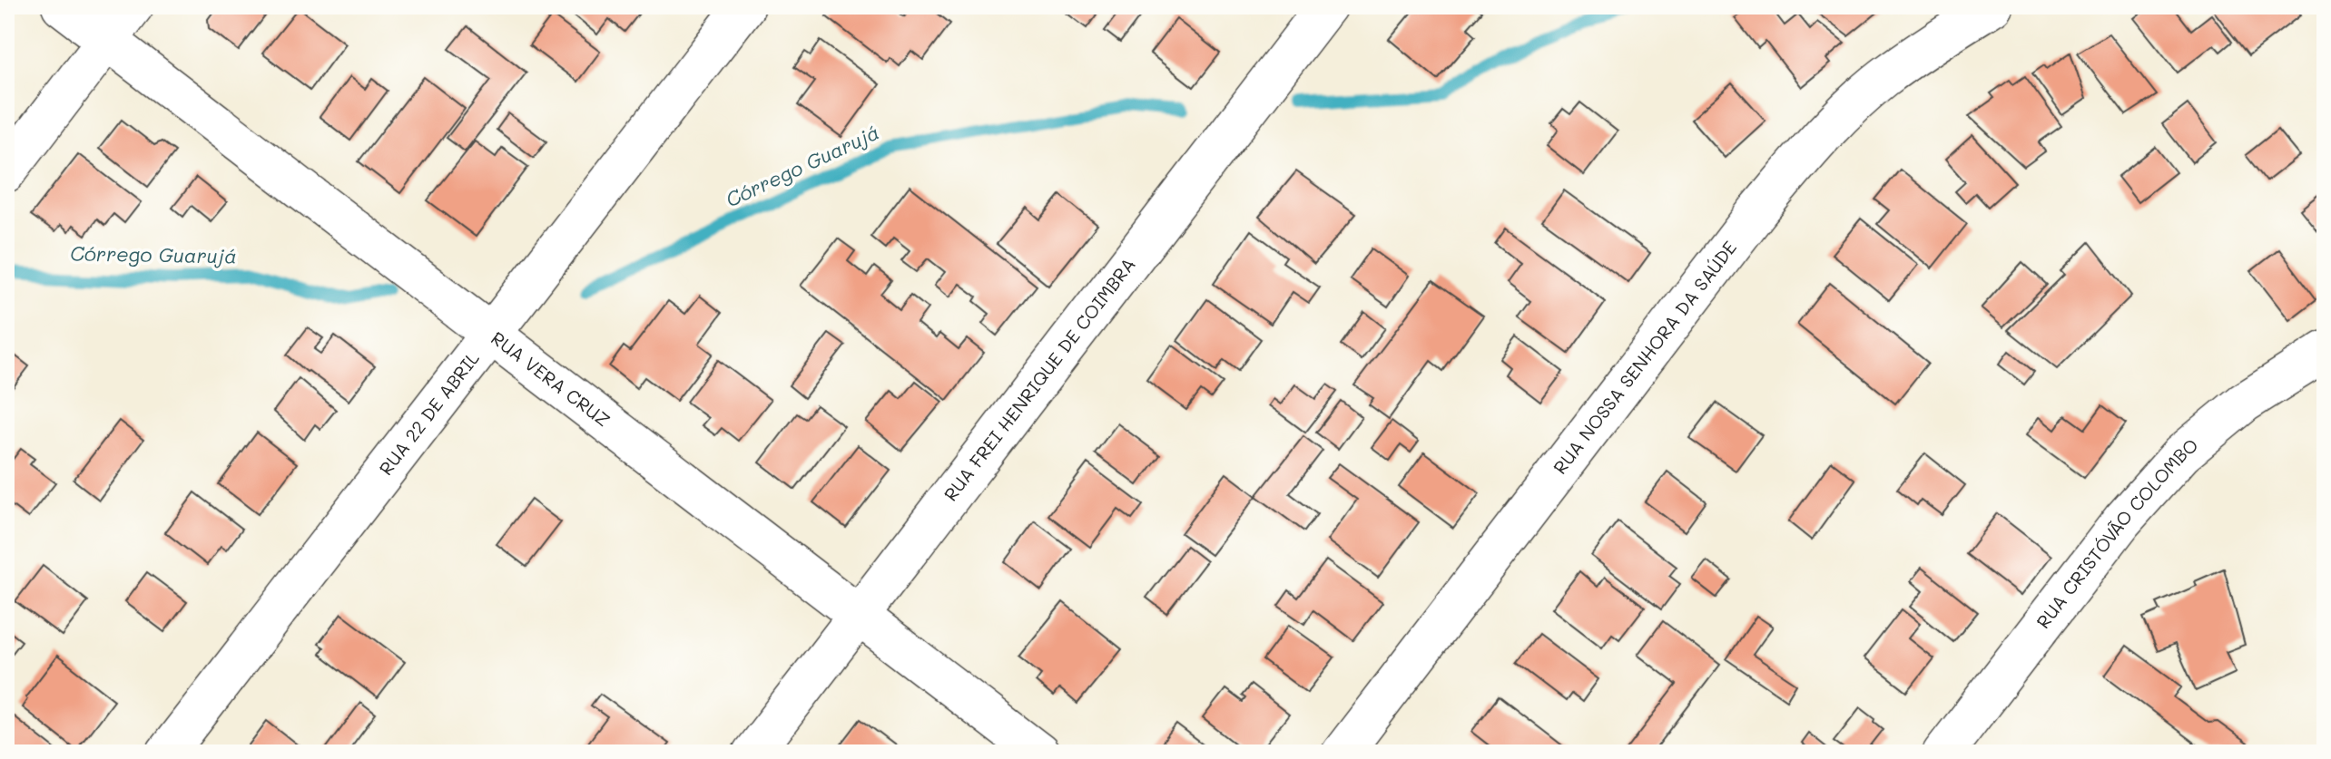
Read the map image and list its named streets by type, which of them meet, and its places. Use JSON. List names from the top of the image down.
{
  "streets": {
    "street": [
      "RUA NOSSA SENHORA DA SAÚDE",
      "RUA VERA CRUZ",
      "RUA FREI HENRIQUE DE COIMBRA",
      "RUA 22 DE ABRIL",
      "RUA CRISTÓVÃO COLOMBO"
    ]
  },
  "crossings": [
    ["RUA VERA CRUZ", "RUA FREI HENRIQUE DE COIMBRA"],
    ["RUA VERA CRUZ", "RUA 22 DE ABRIL"]
  ],
  "water": ["Córrego Guarujá"]
}
